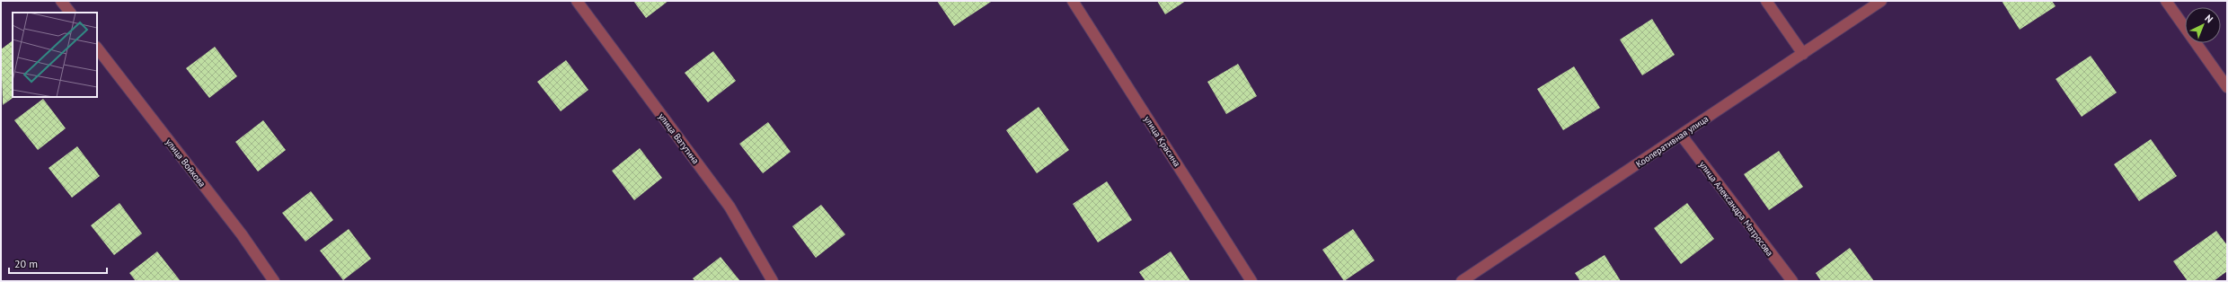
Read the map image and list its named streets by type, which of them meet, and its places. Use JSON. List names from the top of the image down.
{
  "streets": {
    "street": [
      "улица Ватутина",
      "улица Красина",
      "Кооперативная улица",
      "улица Войкова",
      "улица Александра Матросова"
    ]
  },
  "crossings": [
    ["Кооперативная улица", "улица Александра Матросова"]
  ],
  "scale_bar": "20 m",
  "north": "top right"
}
